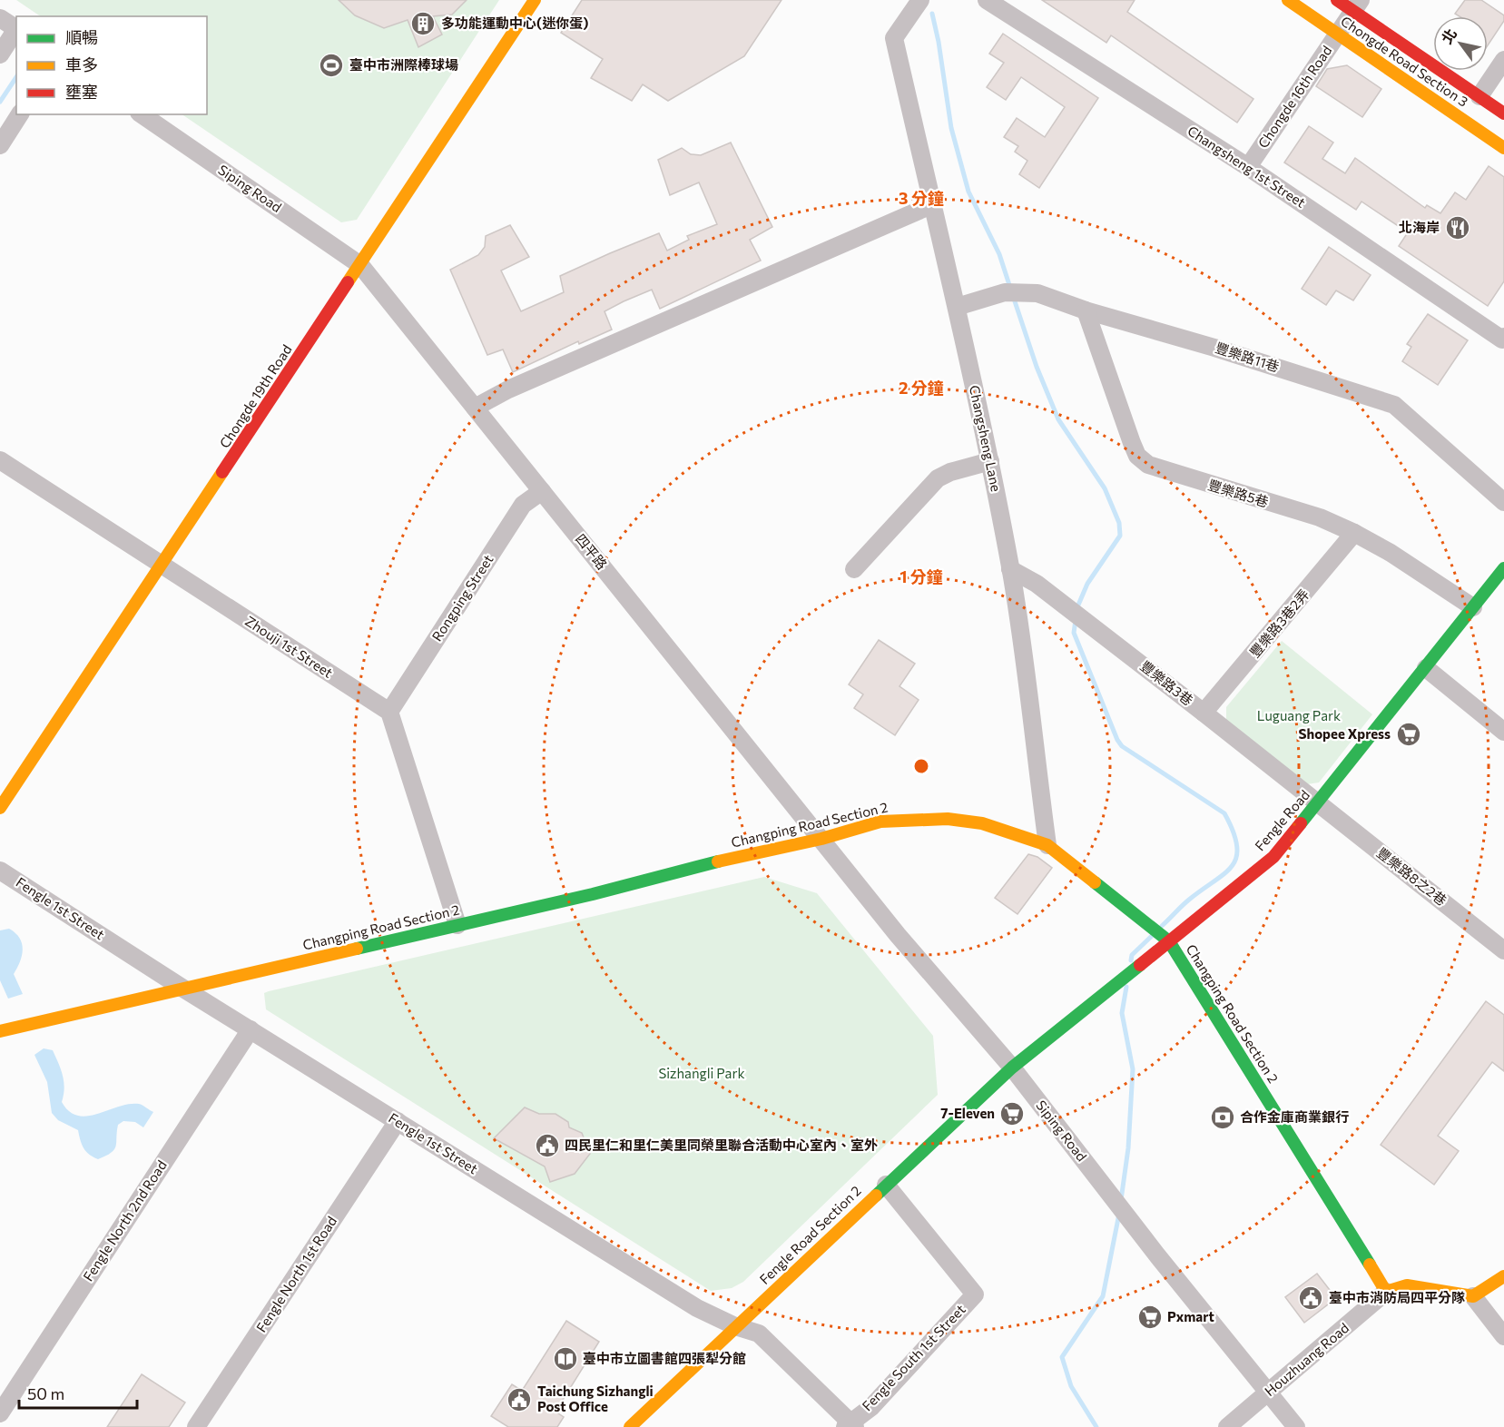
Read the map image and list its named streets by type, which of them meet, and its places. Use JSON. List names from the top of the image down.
{
  "streets": {
    "street": [
      "Chongde Road Section 3",
      "Chongde 16th Road",
      "Changsheng 1st Street",
      "Siping Road",
      "豐樂路11巷",
      "Chongde 19th Road",
      "Changsheng Lane",
      "豐樂路5巷",
      "四平路",
      "Rongping Street",
      "豐樂路3巷2弄",
      "Zhouji 1st Street",
      "豐樂路3巷",
      "Fengle Road",
      "Changping Road Section 2",
      "豐樂路8之2巷",
      "Fengle 1st Street",
      "Fengle North 2nd Road",
      "Fengle Road Section 2",
      "Fengle North 1st Road",
      "Fengle South 1st Street",
      "Houzhuang Road"
    ]
  },
  "crossings": [
    ["Chongde Road Section 3", "Chongde 16th Road"],
    ["Chongde 16th Road", "Changsheng 1st Street"],
    ["Siping Road", "Chongde 19th Road"],
    ["Siping Road", "四平路"],
    ["Siping Road", "Fengle Road"],
    ["Siping Road", "Changping Road Section 2"],
    ["Siping Road", "Fengle Road Section 2"],
    ["Siping Road", "Houzhuang Road"],
    ["豐樂路11巷", "Changsheng Lane"],
    ["豐樂路11巷", "豐樂路5巷"],
    ["Chongde 19th Road", "四平路"],
    ["Chongde 19th Road", "Zhouji 1st Street"],
    ["Changsheng Lane", "豐樂路3巷"],
    ["Changsheng Lane", "Changping Road Section 2"],
    ["豐樂路5巷", "豐樂路3巷2弄"],
    ["豐樂路5巷", "Fengle Road"],
    ["四平路", "Rongping Street"],
    ["四平路", "Changping Road Section 2"],
    ["Rongping Street", "Zhouji 1st Street"],
    ["豐樂路3巷2弄", "豐樂路3巷"],
    ["豐樂路3巷", "Fengle Road"],
    ["豐樂路3巷", "豐樂路8之2巷"],
    ["Fengle Road", "Changping Road Section 2"],
    ["Fengle Road", "豐樂路8之2巷"],
    ["Fengle Road", "Fengle Road Section 2"],
    ["Changping Road Section 2", "Fengle 1st Street"],
    ["Changping Road Section 2", "Houzhuang Road"],
    ["Fengle 1st Street", "Fengle North 2nd Road"],
    ["Fengle 1st Street", "Fengle Road Section 2"],
    ["Fengle 1st Street", "Fengle North 1st Road"],
    ["Fengle 1st Street", "Fengle South 1st Street"],
    ["Fengle Road Section 2", "Fengle South 1st Street"]
  ],
  "parks": ["Luguang Park", "Sizhangli Park"],
  "places": {
    "building": ["多功能運動中心(迷你蛋)"],
    "sports": ["臺中市洲際棒球場"],
    "restaurant": ["北海岸"],
    "supermarket": ["Shopee Xpress", "7-Eleven", "Pxmart"],
    "bank": ["合作金庫商業銀行"],
    "public building": ["四民里仁和里仁美里同榮里聯合活動中心室內、室外", "臺中市消防局四平分隊", "Taichung Sizhangli Post Office"],
    "library": ["臺中市立圖書館四張犁分館"]
  },
  "legend": ["順暢", "車多", "壅塞"],
  "scale_bar": "50 m",
  "north": "top left",
  "rings": ["3 分鐘", "2 分鐘", "1 分鐘"]
}
